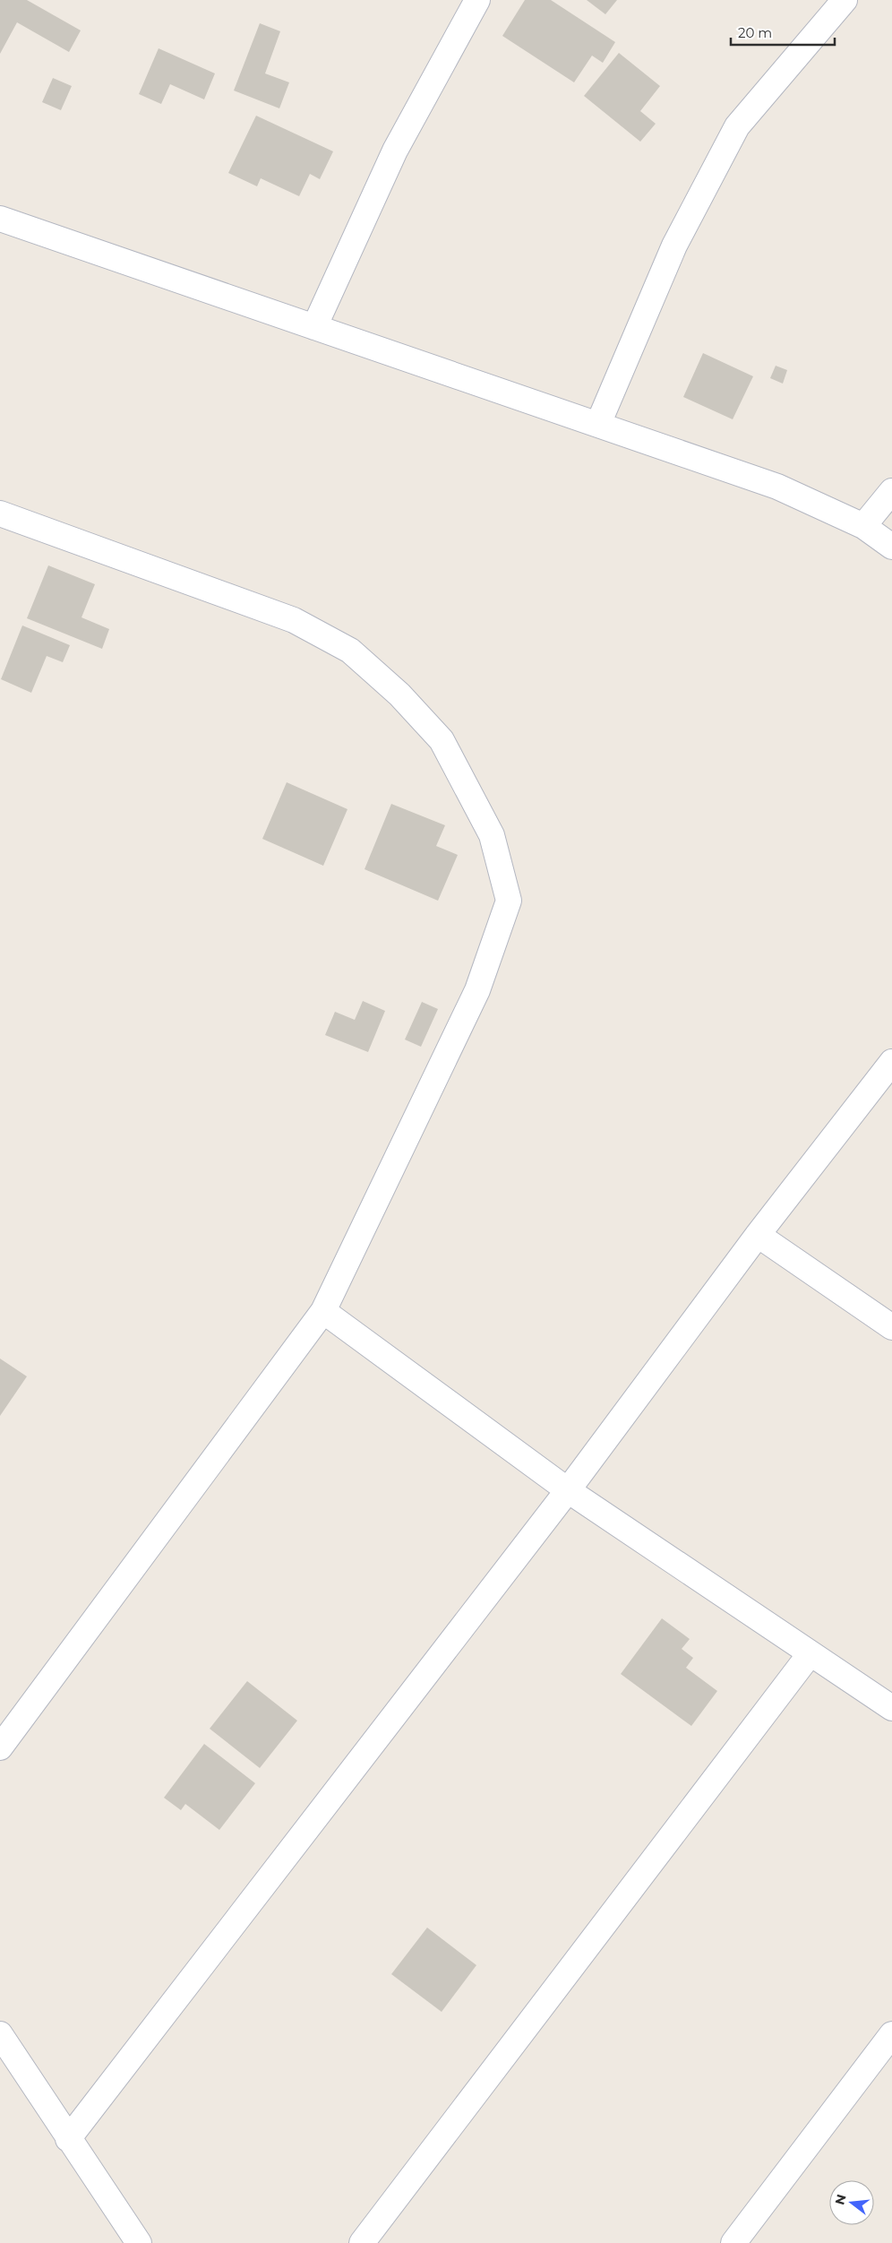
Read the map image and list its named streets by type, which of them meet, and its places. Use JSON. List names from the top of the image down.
{
  "scale_bar": "20 m",
  "north": "left"
}
